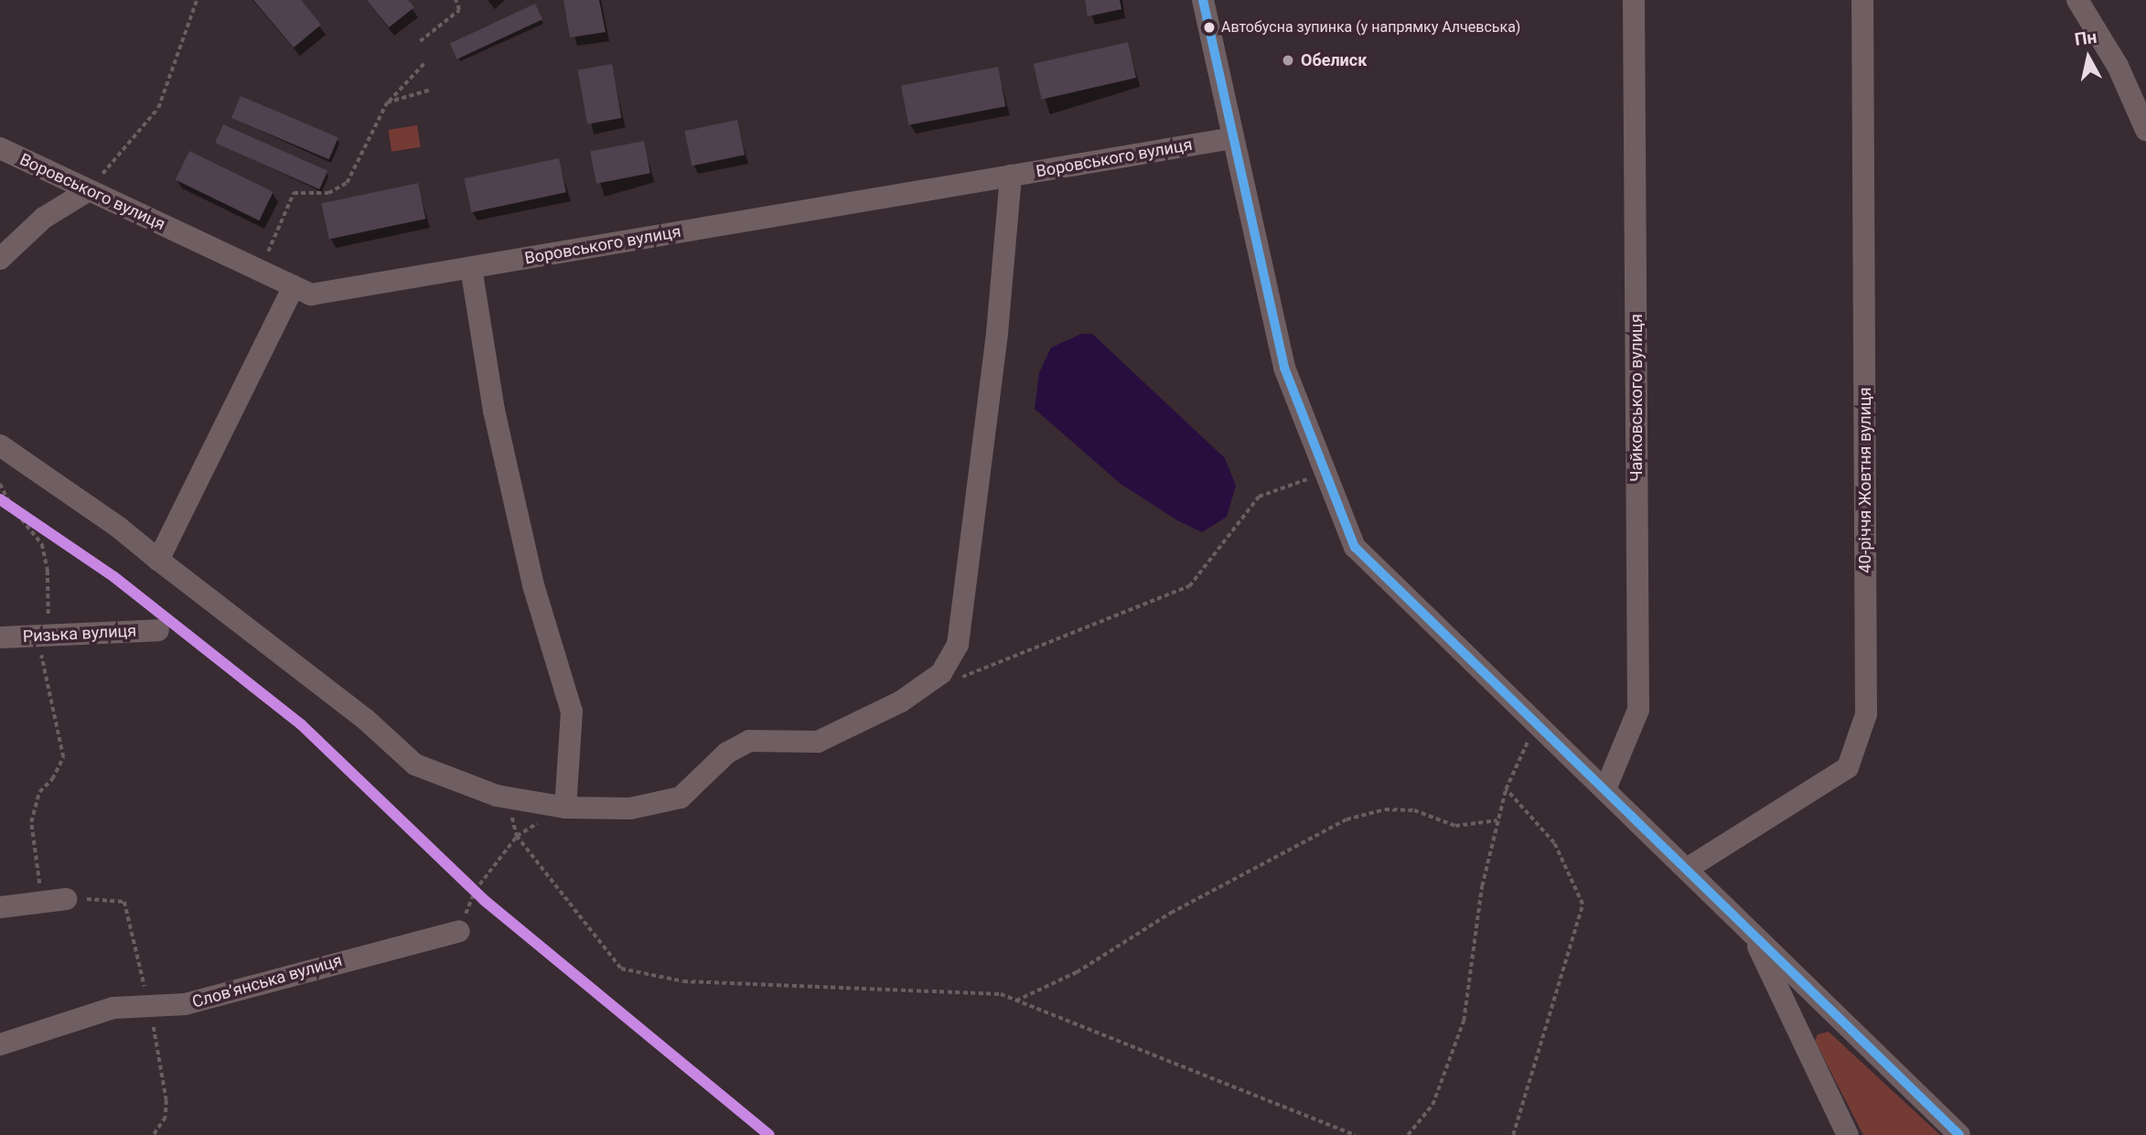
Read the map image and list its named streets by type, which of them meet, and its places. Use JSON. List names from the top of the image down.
{
  "streets": {
    "street": [
      "Воровського вулиця",
      "Чайковського вулиця",
      "40-річчя Жовтня вулиця",
      "Ризька вулиця",
      "Слов’янська вулиця"
    ]
  },
  "places": ["Автобусна зупинка (у напрямку Алчевська)", "Обелиск"],
  "north": "top"
}
